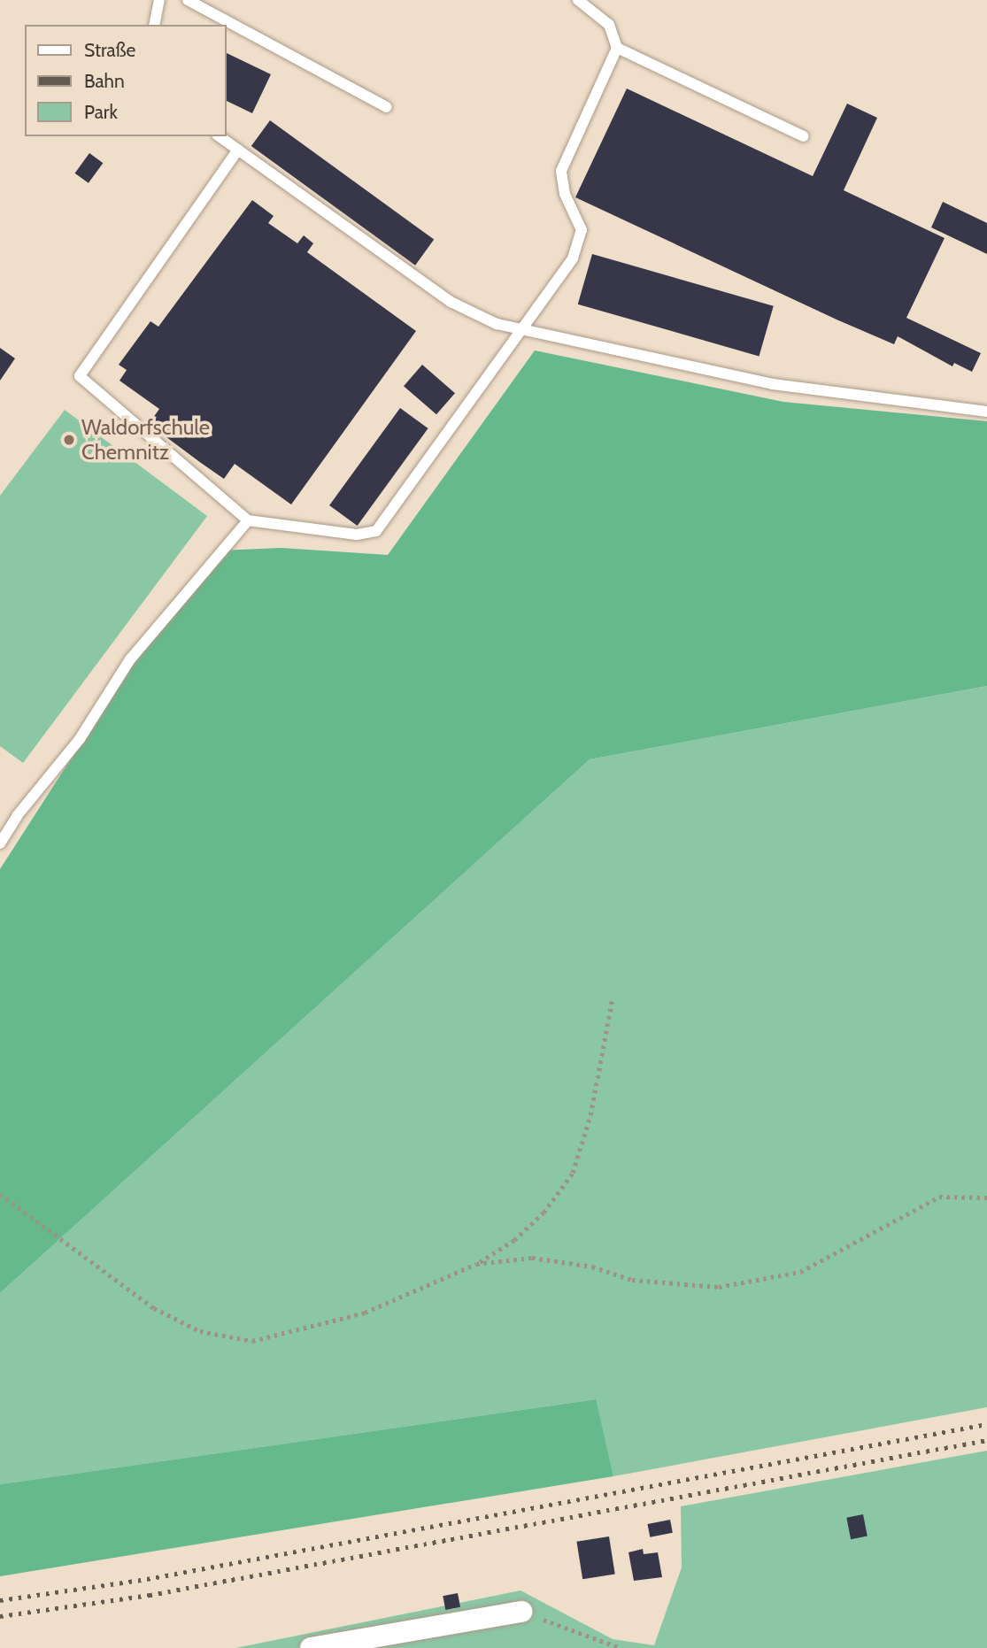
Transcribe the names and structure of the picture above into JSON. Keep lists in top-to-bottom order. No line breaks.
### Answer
{"places":["Waldorfschule Chemnitz"],"legend":["Straße","Bahn","Park"]}
